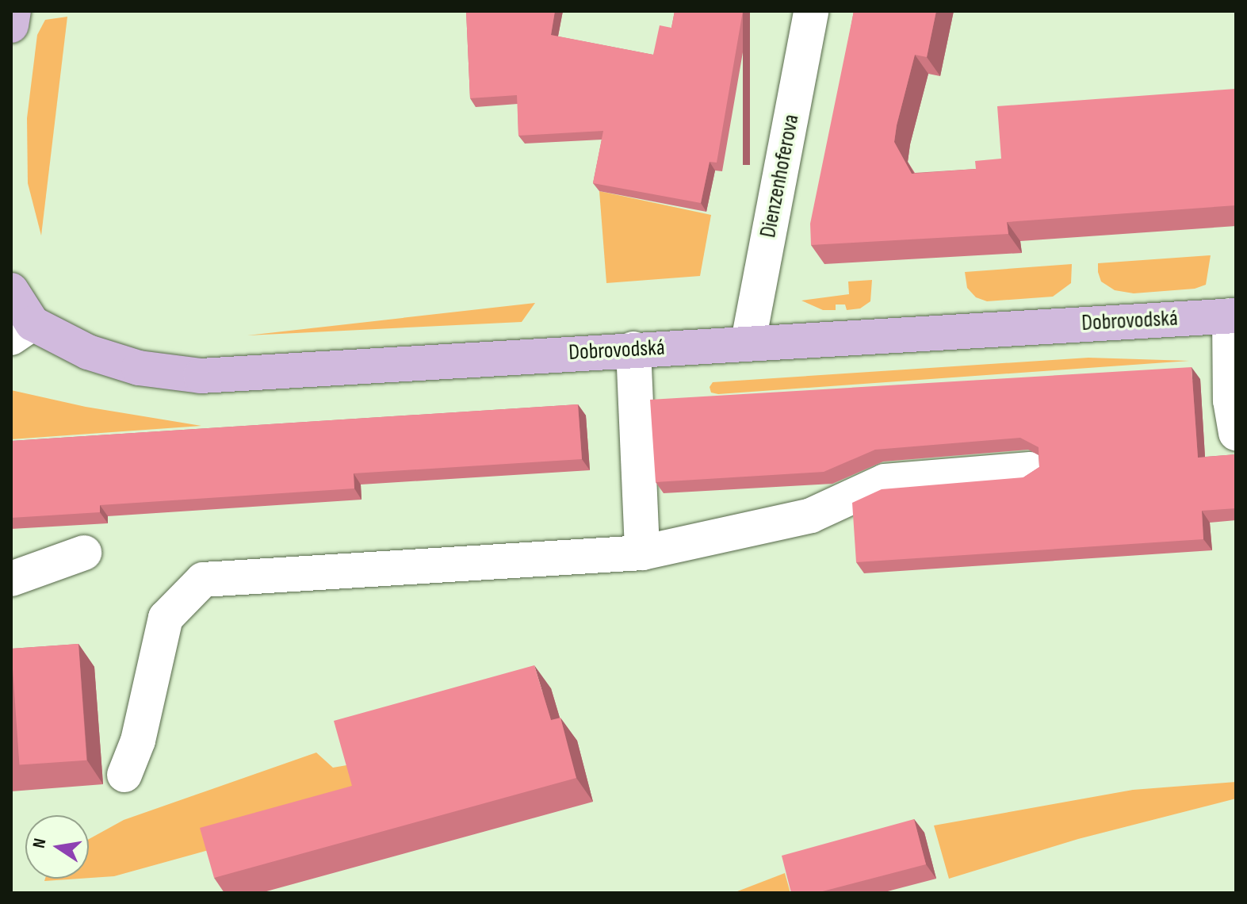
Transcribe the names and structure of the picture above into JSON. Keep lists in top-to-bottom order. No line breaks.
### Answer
{"streets":{"main road":["Dobrovodská"],"street":["Dienzenhoferova"]},"crossings":[["Dienzenhoferova","Dobrovodská"]],"north":"left"}
